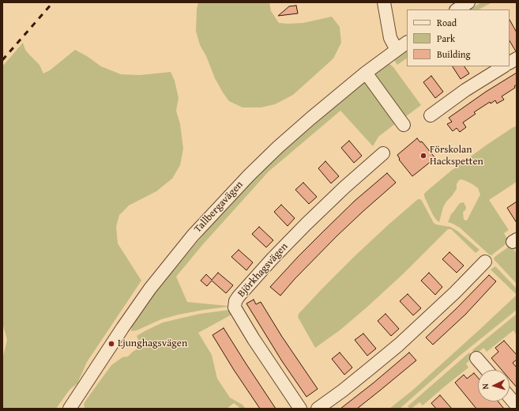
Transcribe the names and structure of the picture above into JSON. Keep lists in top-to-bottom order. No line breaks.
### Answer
{"streets":{"street":["Tallbergavägen","Björkhagsvägen"]},"places":["Förskolan Hackspetten","Ljunghagsvägen"],"legend":["Road","Park","Building"],"north":"left"}
